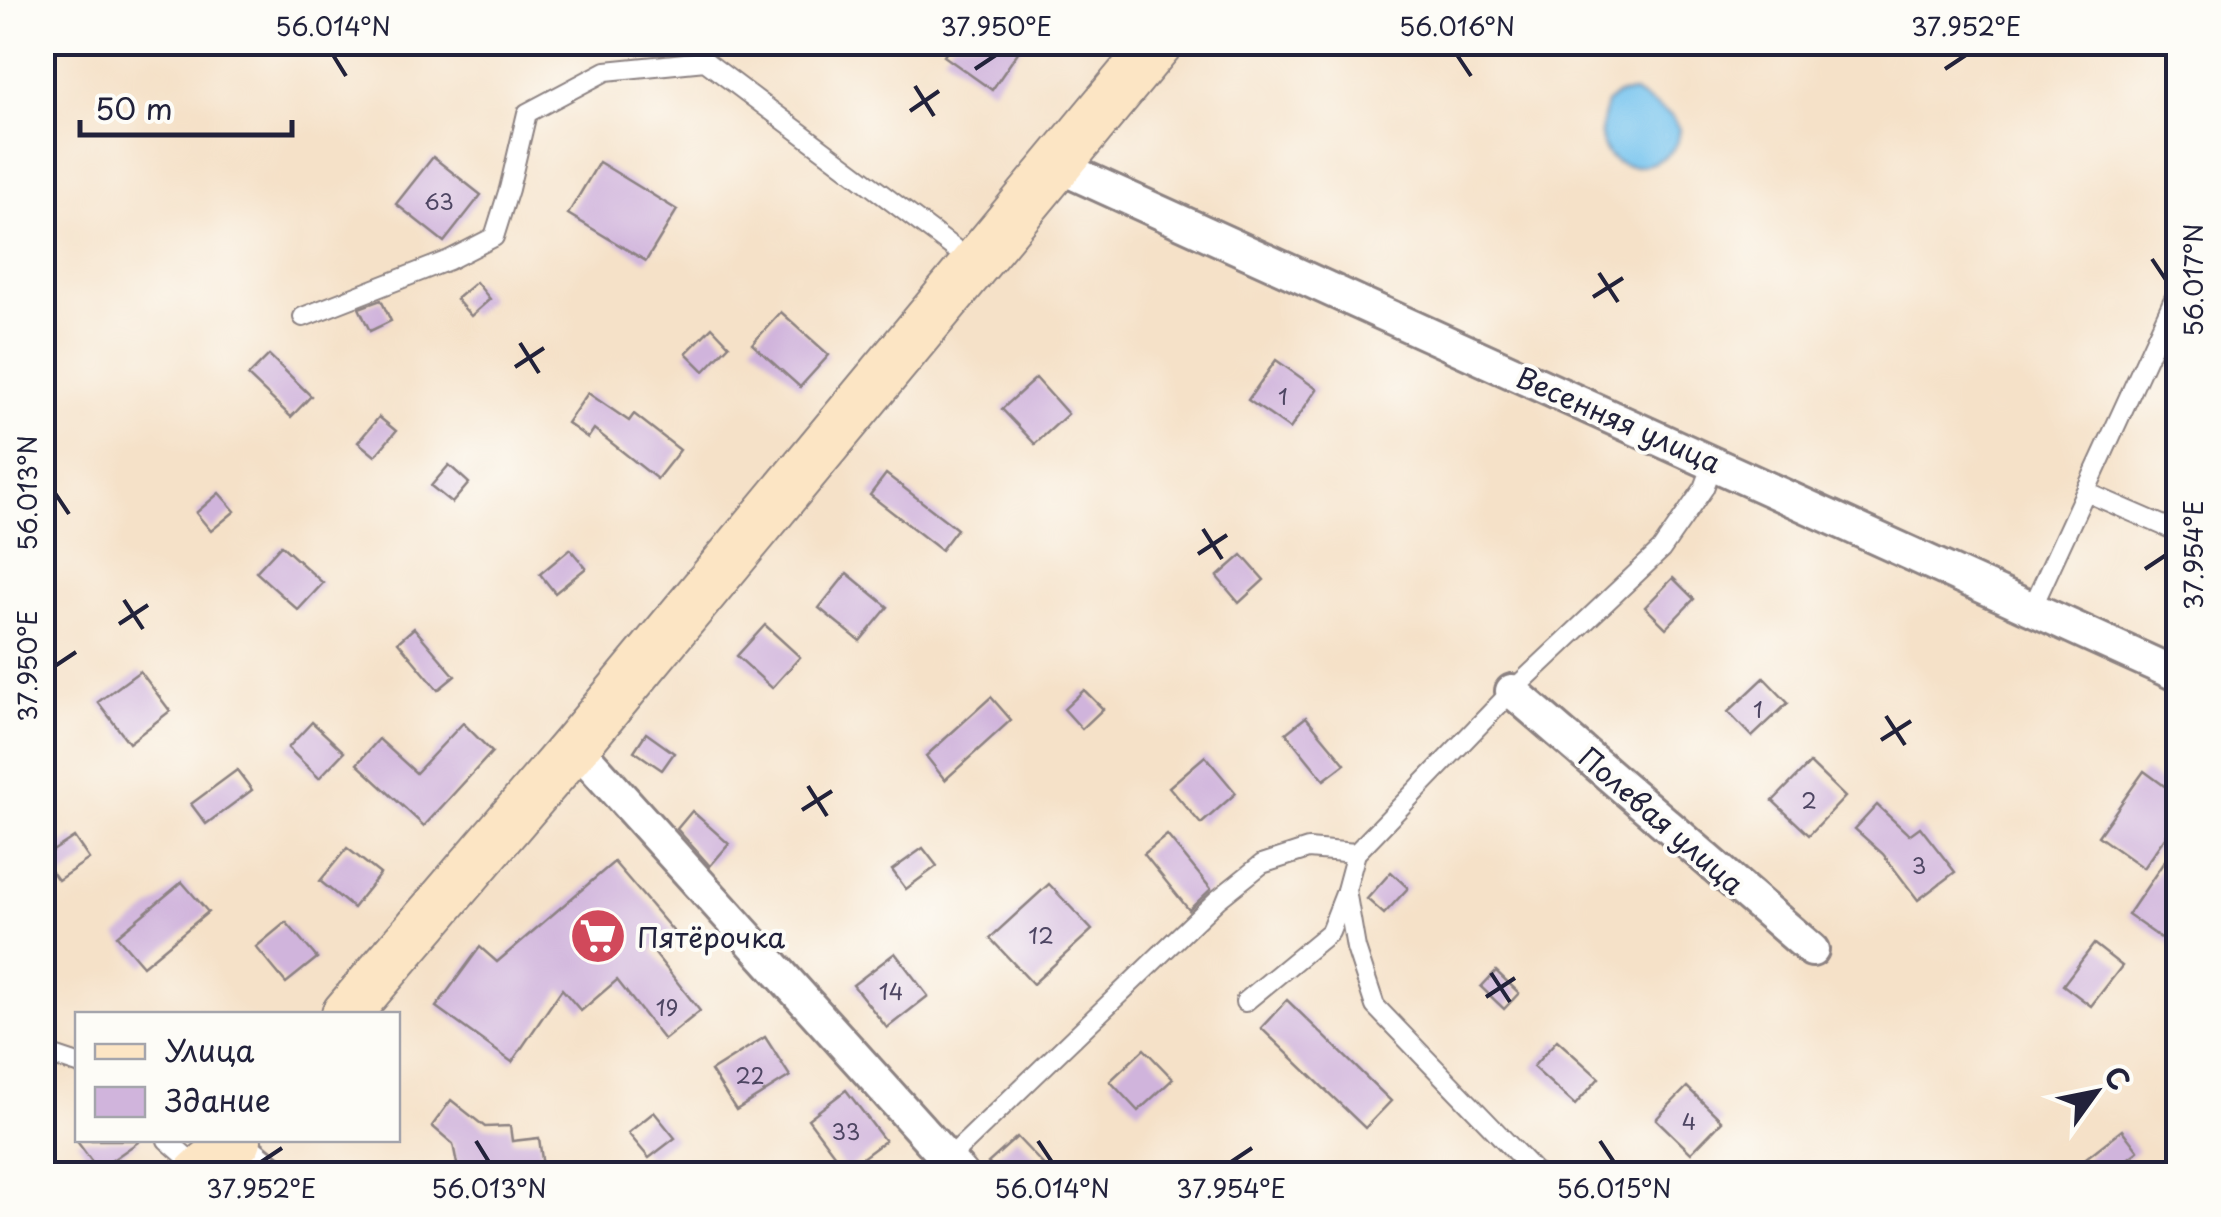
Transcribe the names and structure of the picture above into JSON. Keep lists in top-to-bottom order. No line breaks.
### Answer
{"streets":{"street":["Весенняя улица","Полевая улица"]},"places":{"supermarket":["Пятёрочка"]},"house_numbers":["63","1","1","2","3","12","14","19","22","4","33"],"legend":["Улица","Здание"],"scale_bar":"50 m","north":"top right","coordinates":["56.014°N","37.950°E","56.016°N","37.952°E","56.017°N","56.013°N","37.954°E","56.015°N"]}
